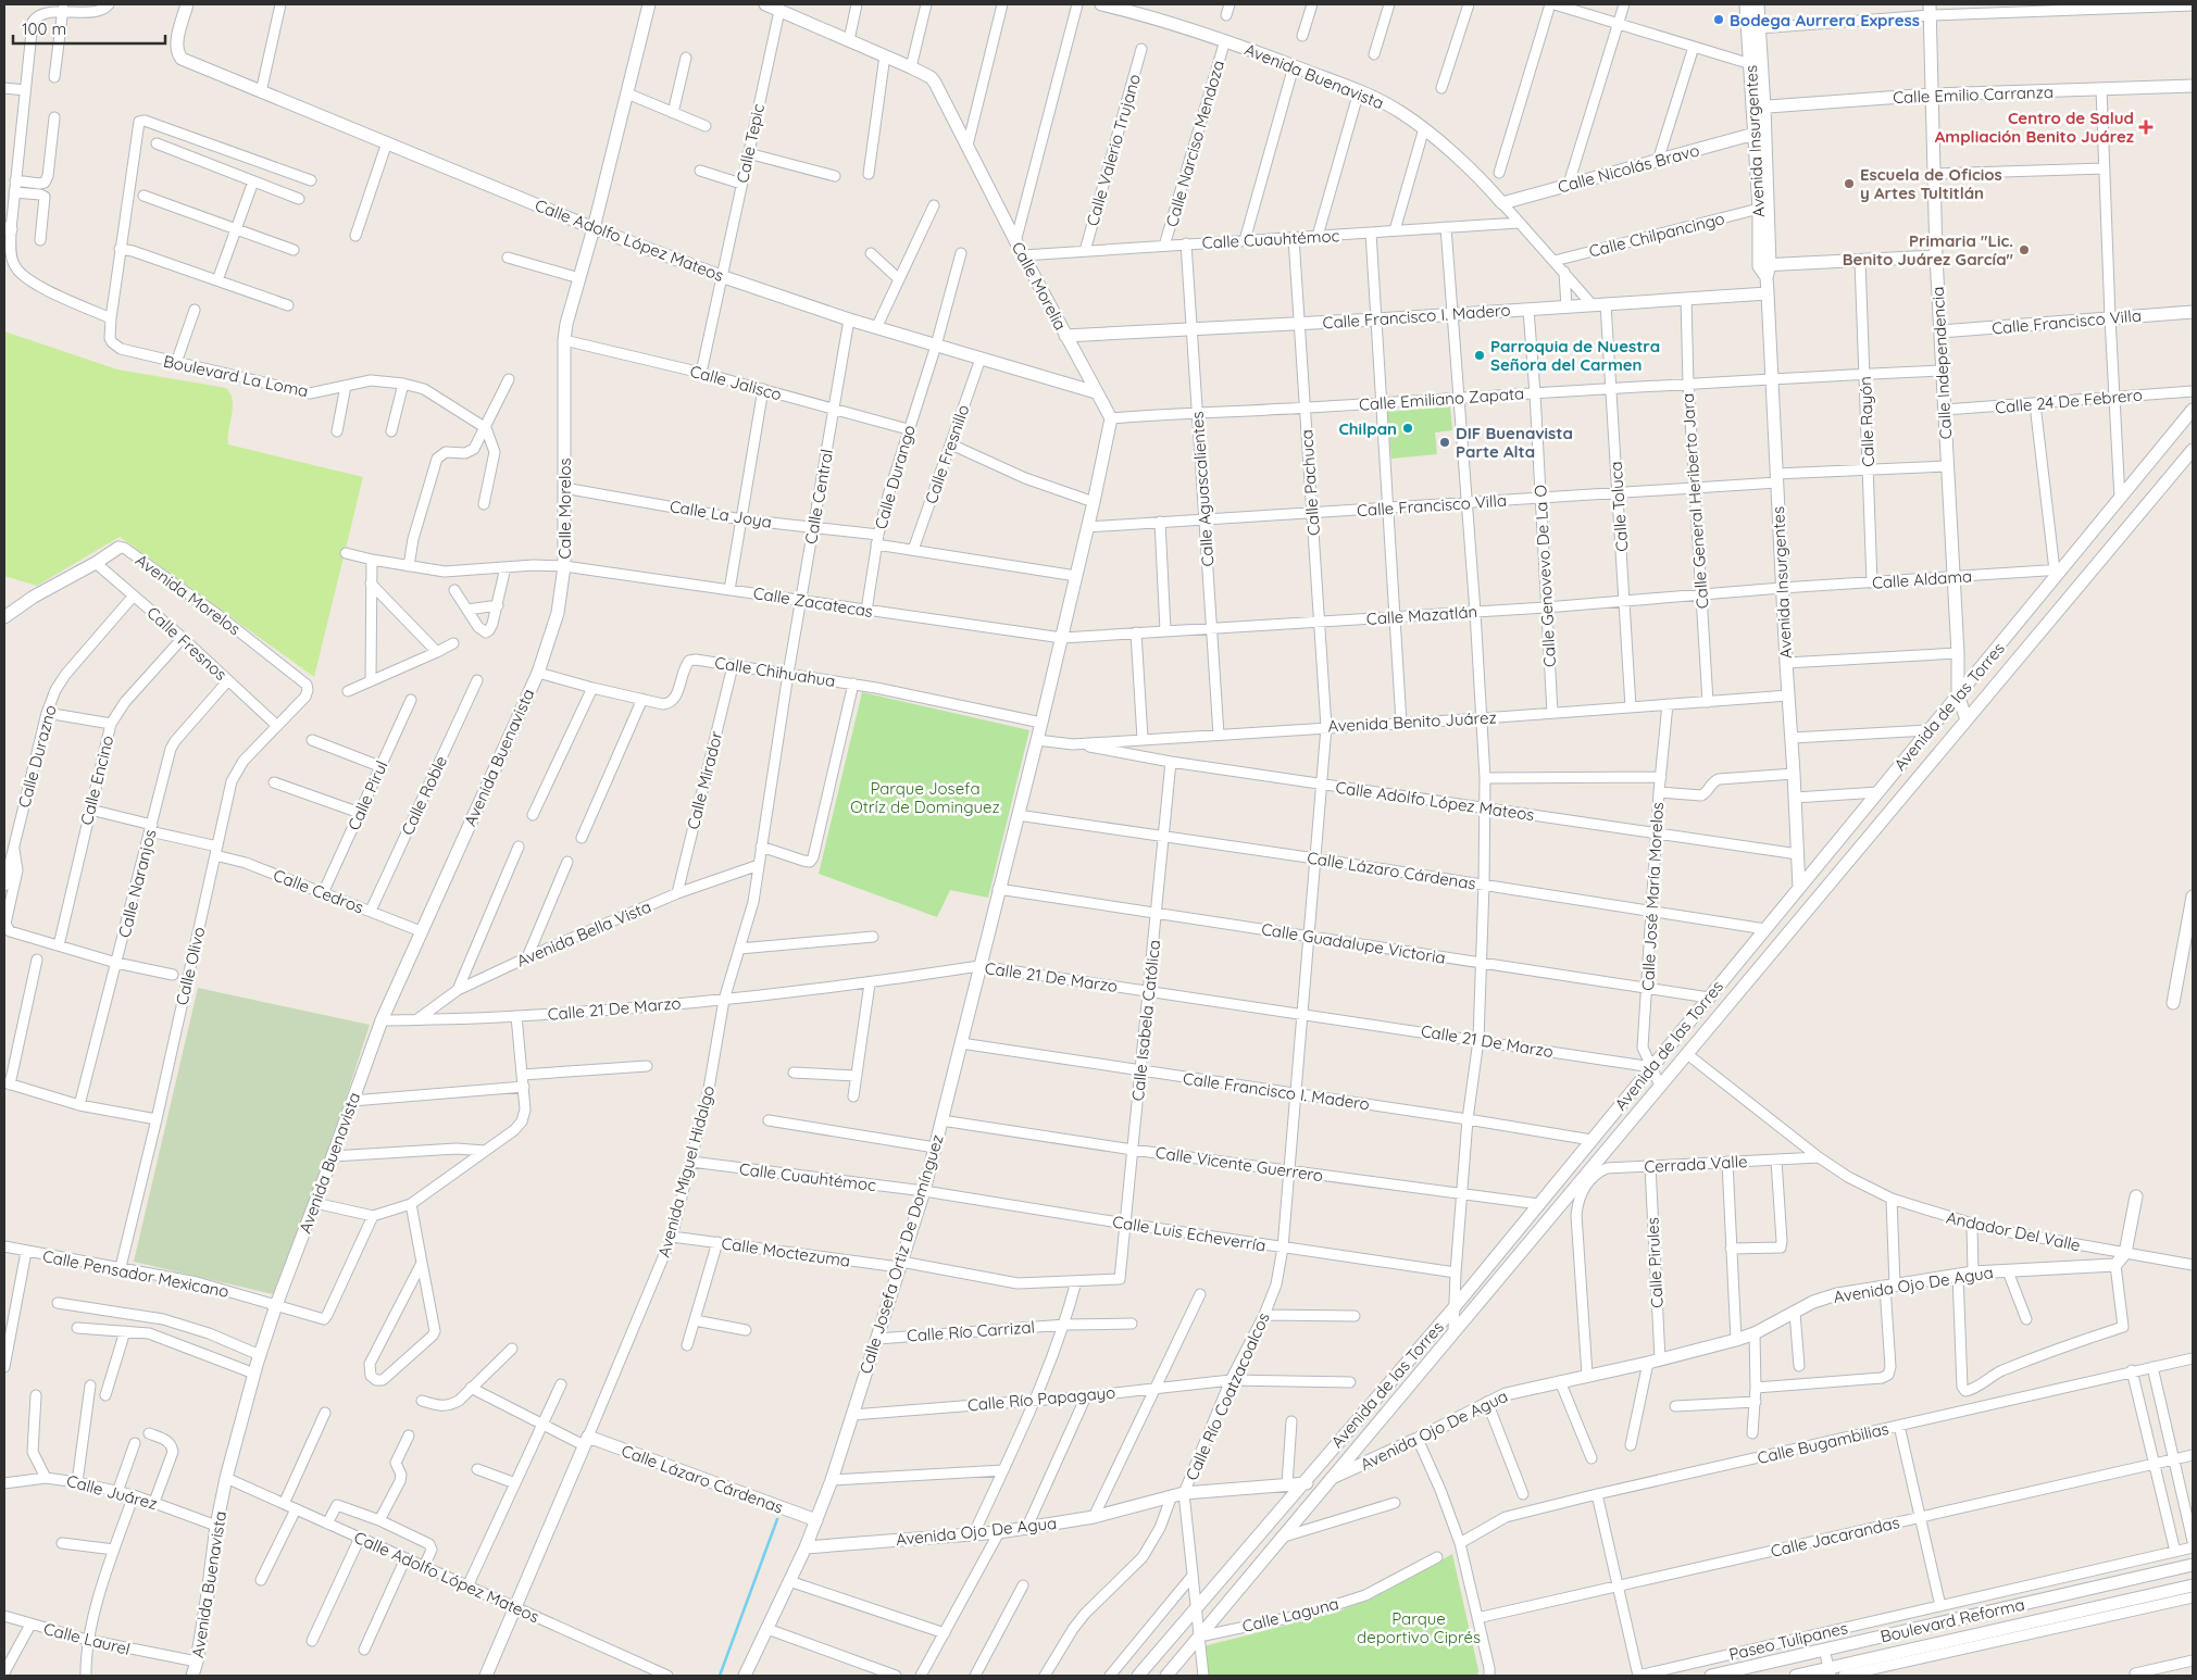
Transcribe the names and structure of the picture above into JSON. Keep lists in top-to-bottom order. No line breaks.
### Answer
{"streets":{"main road":["Avenida Buenavista","Calle Emilio Carranza","Avenida Insurgentes","Calle Nicolás Bravo","Calle Adolfo López Mateos","Calle Morelia","Calle Francisco I. Madero","Calle Francisco Villa","Calle Independencia","Calle Morelos","Avenida Morelos","Avenida de las Torres","Calle Lázaro Cárdenas","Avenida Miguel Hidalgo","Calle Josefa Ortiz De Domínguez","Avenida Ojo De Agua","Boulevard Reforma"],"street":["Calle Tepic","Calle Narciso Mendoza","Calle Valerio Trujano","Calle Chilpancingo","Calle Cuauhtémoc","Boulevard La Loma","Calle Jalisco","Calle Emiliano Zapata","Calle 24 De Febrero","Calle Rayón","Calle Fresnillo","Calle Durango","Calle Pachuca","Calle Aguascalientes","Calle Central","Calle General Heriberto Jara","Calle Toluca","Calle La Joya","Calle Genovevo De La O","Calle Aldama","Calle Zacatecas","Calle Mazatlán","Calle Fresnos","Calle Chihuahua","Avenida Benito Juárez","Calle Durazno","Calle Encino","Calle Mirador","Calle Pirul","Calle Roble","Calle Naranjos","Calle Cedros","Calle José María Morelos","Avenida Bella Vista","Calle Guadalupe Victoria","Calle Olivo","Calle 21 De Marzo","Calle Isabela Católica","Calle Vicente Guerrero","Cerrada Valle","Andador Del Valle","Calle Luis Echeverría","Calle Moctezuma","Calle Pirules","Calle Pensador Mexicano","Calle Río Carrizal","Calle Río Coatzacoalcos","Calle Río Papagayo","Calle Bugambilias","Calle Juárez","Calle Jacarandas","Calle Laguna","Calle Laurel","Paseo Tulipanes"]},"crossings":[["Avenida Buenavista","Calle Narciso Mendoza"],["Avenida Buenavista","Calle Nicolás Bravo"],["Avenida Buenavista","Calle Chilpancingo"],["Avenida Buenavista","Calle Cuauhtémoc"],["Avenida Buenavista","Calle Adolfo López Mateos"],["Avenida Buenavista","Calle Francisco I. Madero"],["Avenida Buenavista","Calle Toluca"],["Avenida Buenavista","Calle Morelos"],["Avenida Buenavista","Calle Chihuahua"],["Avenida Buenavista","Calle Cedros"],["Avenida Buenavista","Calle 21 De Marzo"],["Avenida Buenavista","Calle Pensador Mexicano"],["Avenida Buenavista","Calle Juárez"],["Avenida Buenavista","Calle Laurel"],["Calle Emilio Carranza","Avenida Insurgentes"],["Calle Emilio Carranza","Calle Independencia"],["Avenida Insurgentes","Calle Nicolás Bravo"],["Avenida Insurgentes","Calle Chilpancingo"],["Avenida Insurgentes","Calle Adolfo López Mateos"],["Avenida Insurgentes","Calle Francisco I. Madero"],["Avenida Insurgentes","Calle Francisco Villa"],["Avenida Insurgentes","Calle Emiliano Zapata"],["Avenida Insurgentes","Calle Aldama"],["Avenida Insurgentes","Calle Mazatlán"],["Avenida Insurgentes","Avenida de las Torres"],["Avenida Insurgentes","Avenida Benito Juárez"],["Calle Tepic","Calle Adolfo López Mateos"],["Calle Tepic","Calle Jalisco"],["Calle Narciso Mendoza","Calle Cuauhtémoc"],["Calle Valerio Trujano","Calle Cuauhtémoc"],["Calle Cuauhtémoc","Calle Morelia"],["Calle Cuauhtémoc","Calle Pachuca"],["Calle Cuauhtémoc","Calle Aguascalientes"],["Calle Cuauhtémoc","Avenida Miguel Hidalgo"],["Calle Cuauhtémoc","Calle Luis Echeverría"],["Calle Cuauhtémoc","Calle Josefa Ortiz De Domínguez"],["Calle Adolfo López Mateos","Calle Morelia"],["Calle Adolfo López Mateos","Calle Fresnillo"],["Calle Adolfo López Mateos","Calle Durango"],["Calle Adolfo López Mateos","Calle Pachuca"],["Calle Adolfo López Mateos","Calle Central"],["Calle Adolfo López Mateos","Calle Morelos"],["Calle Adolfo López Mateos","Avenida Benito Juárez"],["Calle Adolfo López Mateos","Calle José María Morelos"],["Calle Adolfo López Mateos","Calle Isabela Católica"],["Calle Adolfo López Mateos","Avenida Miguel Hidalgo"],["Calle Morelia","Calle Francisco I. Madero"],["Calle Morelia","Calle Emiliano Zapata"],["Calle Francisco I. Madero","Calle Pachuca"],["Calle Francisco I. Madero","Calle Aguascalientes"],["Calle Francisco I. Madero","Calle General Heriberto Jara"],["Calle Francisco I. Madero","Calle Toluca"],["Calle Francisco I. Madero","Calle Genovevo De La O"],["Calle Francisco I. Madero","Avenida de las Torres"],["Calle Francisco I. Madero","Calle Isabela Católica"],["Calle Francisco I. Madero","Calle Josefa Ortiz De Domínguez"],["Calle Francisco I. Madero","Calle Río Coatzacoalcos"],["Calle Francisco Villa","Calle Independencia"],["Calle Francisco Villa","Calle Rayón"],["Calle Francisco Villa","Calle Pachuca"],["Calle Francisco Villa","Calle Aguascalientes"],["Calle Francisco Villa","Calle General Heriberto Jara"],["Calle Francisco Villa","Calle Toluca"],["Calle Francisco Villa","Calle Genovevo De La O"],["Calle Independencia","Calle 24 De Febrero"],["Calle Independencia","Calle Aldama"],["Calle Independencia","Avenida de las Torres"],["Calle Jalisco","Calle Durango"],["Calle Jalisco","Calle Central"],["Calle Jalisco","Calle Morelos"],["Calle Emiliano Zapata","Calle Pachuca"],["Calle Emiliano Zapata","Calle Aguascalientes"],["Calle Emiliano Zapata","Calle General Heriberto Jara"],["Calle Emiliano Zapata","Calle Toluca"],["Calle Emiliano Zapata","Calle Genovevo De La O"],["Calle Rayón","Calle Aldama"],["Calle Fresnillo","Calle La Joya"],["Calle Durango","Calle La Joya"],["Calle Durango","Calle Zacatecas"],["Calle Pachuca","Calle Mazatlán"],["Calle Pachuca","Avenida Benito Juárez"],["Calle Pachuca","Calle Lázaro Cárdenas"],["Calle Pachuca","Calle Guadalupe Victoria"],["Calle Pachuca","Calle 21 De Marzo"],["Calle Pachuca","Calle Río Coatzacoalcos"],["Calle Aguascalientes","Calle Mazatlán"],["Calle Aguascalientes","Avenida Benito Juárez"],["Calle Central","Calle La Joya"],["Calle Central","Calle Zacatecas"],["Calle Central","Calle Chihuahua"],["Calle Central","Avenida Miguel Hidalgo"],["Calle General Heriberto Jara","Calle Mazatlán"],["Calle General Heriberto Jara","Avenida Benito Juárez"],["Calle Toluca","Calle Mazatlán"],["Calle Toluca","Avenida Benito Juárez"],["Calle Morelos","Calle La Joya"],["Calle Morelos","Calle Zacatecas"],["Calle Morelos","Calle Chihuahua"],["Calle Genovevo De La O","Calle Mazatlán"],["Calle Genovevo De La O","Avenida Benito Juárez"],["Calle Aldama","Calle Mazatlán"],["Calle Aldama","Avenida de las Torres"],["Avenida Morelos","Calle Fresnos"],["Avenida Morelos","Calle Olivo"],["Calle Zacatecas","Calle Mazatlán"],["Calle Fresnos","Calle Durazno"],["Calle Fresnos","Calle Encino"],["Calle Fresnos","Calle Naranjos"],["Calle Fresnos","Calle Olivo"],["Calle Chihuahua","Calle Mirador"],["Calle Chihuahua","Avenida Miguel Hidalgo"],["Calle Chihuahua","Calle Josefa Ortiz De Domínguez"],["Avenida de las Torres","Calle Lázaro Cárdenas"],["Avenida de las Torres","Calle José María Morelos"],["Avenida de las Torres","Calle Guadalupe Victoria"],["Avenida de las Torres","Calle 21 De Marzo"],["Avenida de las Torres","Calle Vicente Guerrero"],["Avenida de las Torres","Andador Del Valle"],["Avenida de las Torres","Avenida Ojo De Agua"],["Avenida de las Torres","Calle Río Coatzacoalcos"],["Avenida de las Torres","Calle Laguna"],["Avenida Benito Juárez","Calle José María Morelos"],["Avenida Benito Juárez","Calle Josefa Ortiz De Domínguez"],["Calle Durazno","Calle Encino"],["Calle Encino","Calle Cedros"],["Calle Mirador","Avenida Bella Vista"],["Calle Pirul","Calle Cedros"],["Calle Roble","Calle Cedros"],["Calle Lázaro Cárdenas","Calle José María Morelos"],["Calle Lázaro Cárdenas","Calle Isabela Católica"],["Calle Lázaro Cárdenas","Avenida Miguel Hidalgo"],["Calle Lázaro Cárdenas","Calle Josefa Ortiz De Domínguez"],["Calle Naranjos","Calle Cedros"],["Calle Cedros","Calle Olivo"],["Calle José María Morelos","Calle Guadalupe Victoria"],["Calle José María Morelos","Calle 21 De Marzo"],["Avenida Bella Vista","Calle 21 De Marzo"],["Avenida Bella Vista","Avenida Miguel Hidalgo"],["Calle Guadalupe Victoria","Calle Isabela Católica"],["Calle Guadalupe Victoria","Calle Josefa Ortiz De Domínguez"],["Calle Olivo","Calle Pensador Mexicano"],["Calle 21 De Marzo","Calle Isabela Católica"],["Calle 21 De Marzo","Avenida Miguel Hidalgo"],["Calle 21 De Marzo","Calle Josefa Ortiz De Domínguez"],["Calle 21 De Marzo","Calle Río Coatzacoalcos"],["Calle Isabela Católica","Calle Vicente Guerrero"],["Calle Isabela Católica","Calle Luis Echeverría"],["Calle Isabela Católica","Calle Moctezuma"],["Calle Vicente Guerrero","Calle Josefa Ortiz De Domínguez"],["Calle Vicente Guerrero","Calle Río Coatzacoalcos"],["Cerrada Valle","Andador Del Valle"],["Cerrada Valle","Calle Pirules"],["Cerrada Valle","Avenida Ojo De Agua"],["Avenida Miguel Hidalgo","Calle Moctezuma"],["Calle Luis Echeverría","Calle Josefa Ortiz De Domínguez"],["Calle Luis Echeverría","Calle Río Coatzacoalcos"],["Calle Moctezuma","Calle Josefa Ortiz De Domínguez"],["Calle Josefa Ortiz De Domínguez","Avenida Ojo De Agua"],["Calle Josefa Ortiz De Domínguez","Calle Río Carrizal"],["Calle Josefa Ortiz De Domínguez","Calle Río Papagayo"],["Calle Pirules","Avenida Ojo De Agua"],["Avenida Ojo De Agua","Calle Río Coatzacoalcos"],["Calle Río Coatzacoalcos","Calle Río Papagayo"],["Calle Río Coatzacoalcos","Calle Laguna"]],"parks":["Parque Josefa Otríz de Dominguez","Parque deportivo Ciprés"],"places":{"other":["Bodega Aurrera Express","Escuela de Oficios y Artes Tultitlán","Primaria \"Lic. Benito Juárez García\"","Parroquia de Nuestra Señora del Carmen","Chilpan","DIF Buenavista Parte Alta"],"health":["Centro de Salud Ampliación Benito Juárez"]},"scale_bar":"100 m"}
